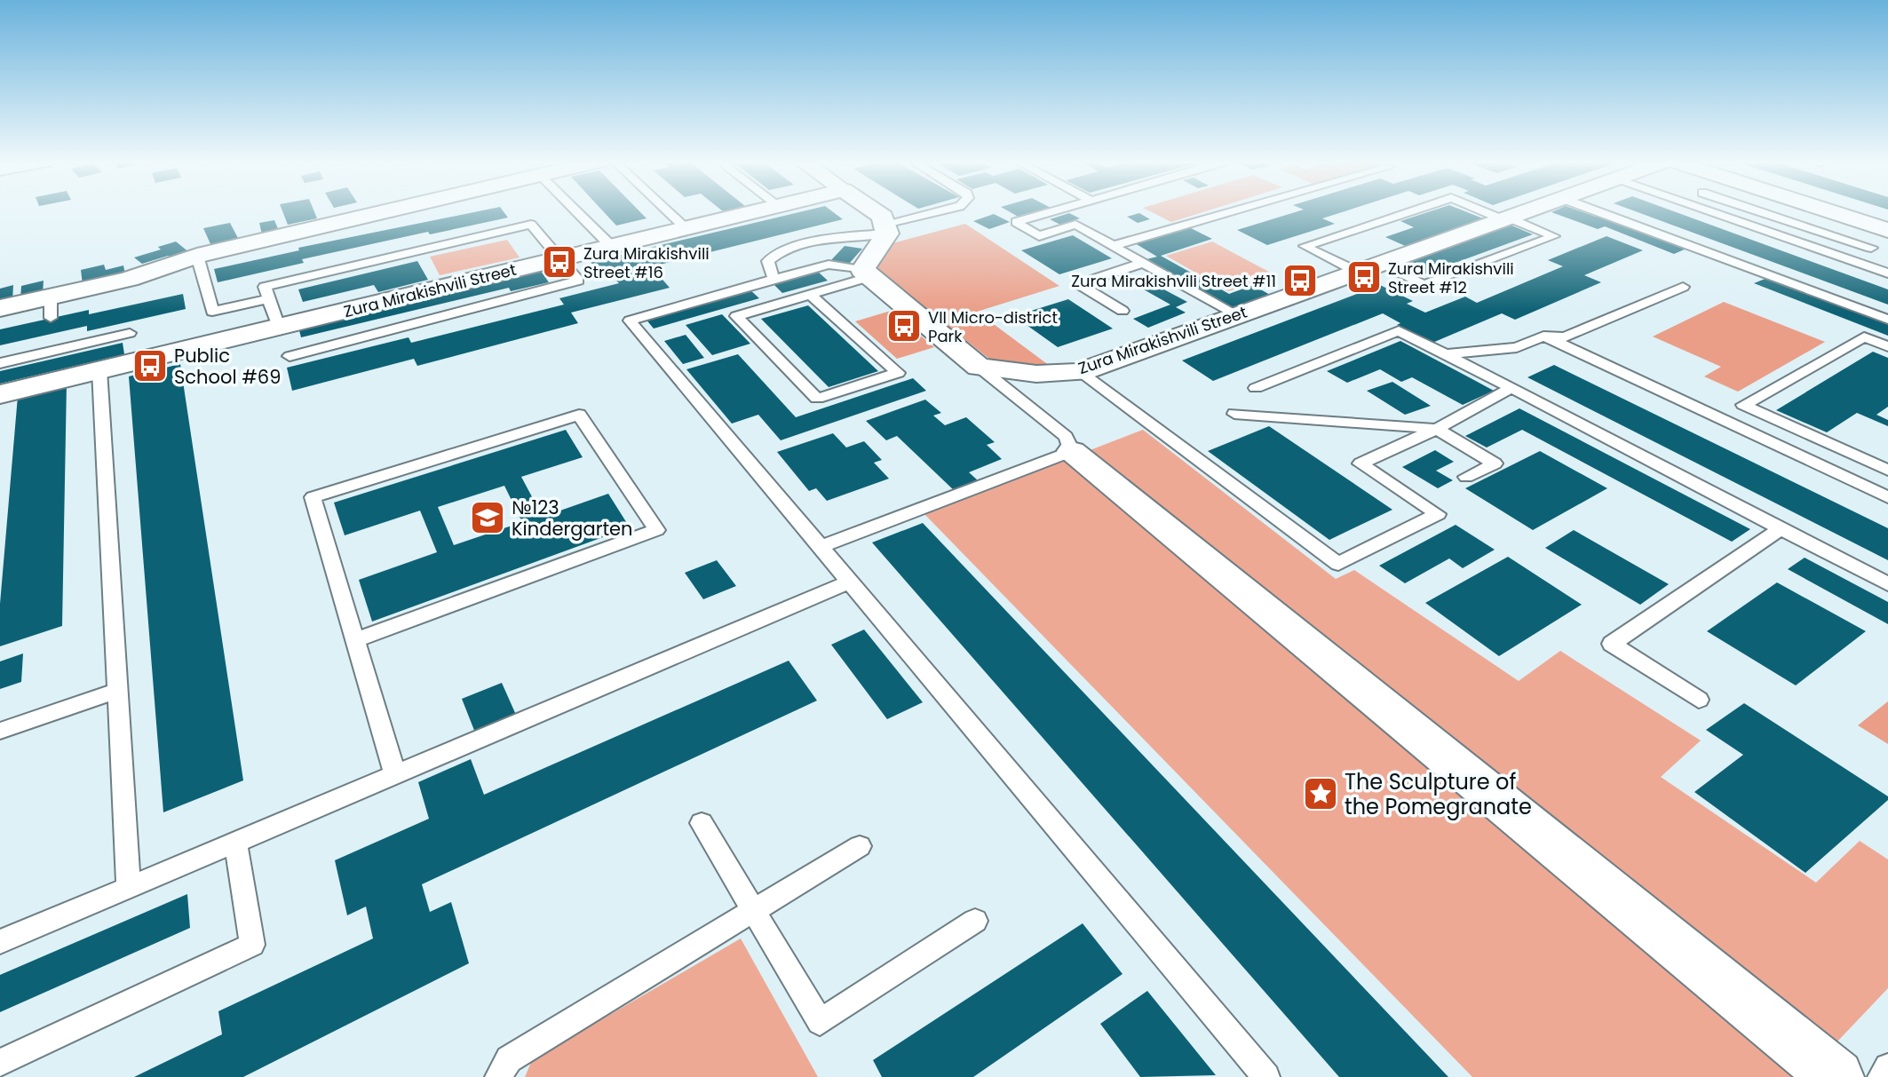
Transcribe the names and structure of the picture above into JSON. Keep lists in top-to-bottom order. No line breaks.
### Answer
{"streets":{"street":["Zura Mirakishvili Street"]},"places":{"bus stop":["Zura Mirakishvili Street #16","Zura Mirakishvili Street #12","Zura Mirakishvili Street #11","VII Micro-district Park","Public School #69"],"school or university":["№123 Kindergarten"],"place":["The Sculpture of the Pomegranate"]}}
